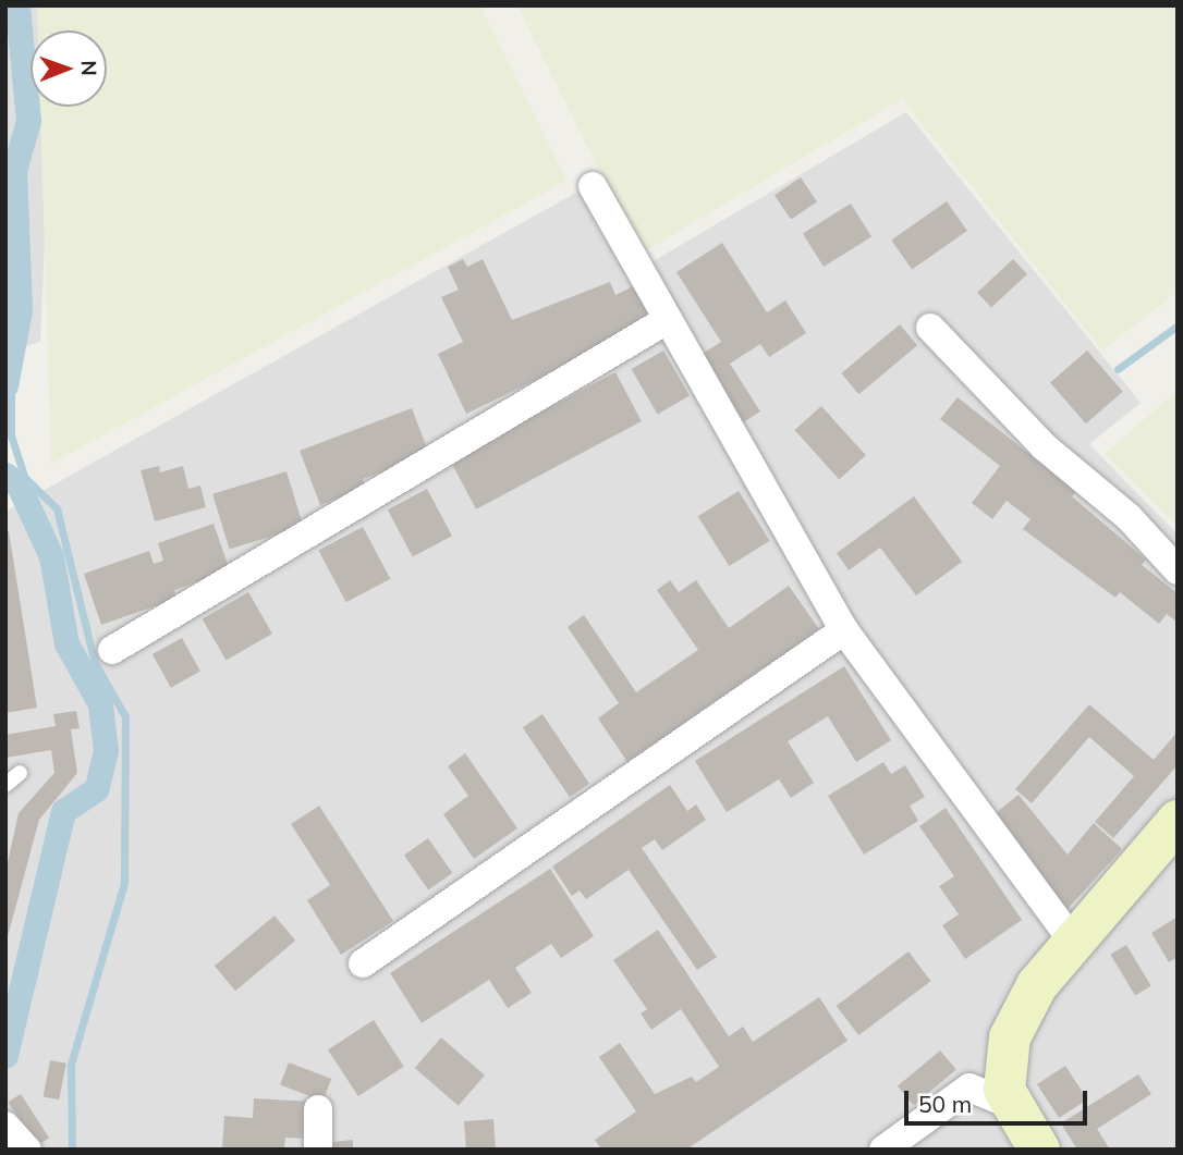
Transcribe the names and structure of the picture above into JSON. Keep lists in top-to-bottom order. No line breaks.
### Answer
{"scale_bar":"50 m","north":"right"}
